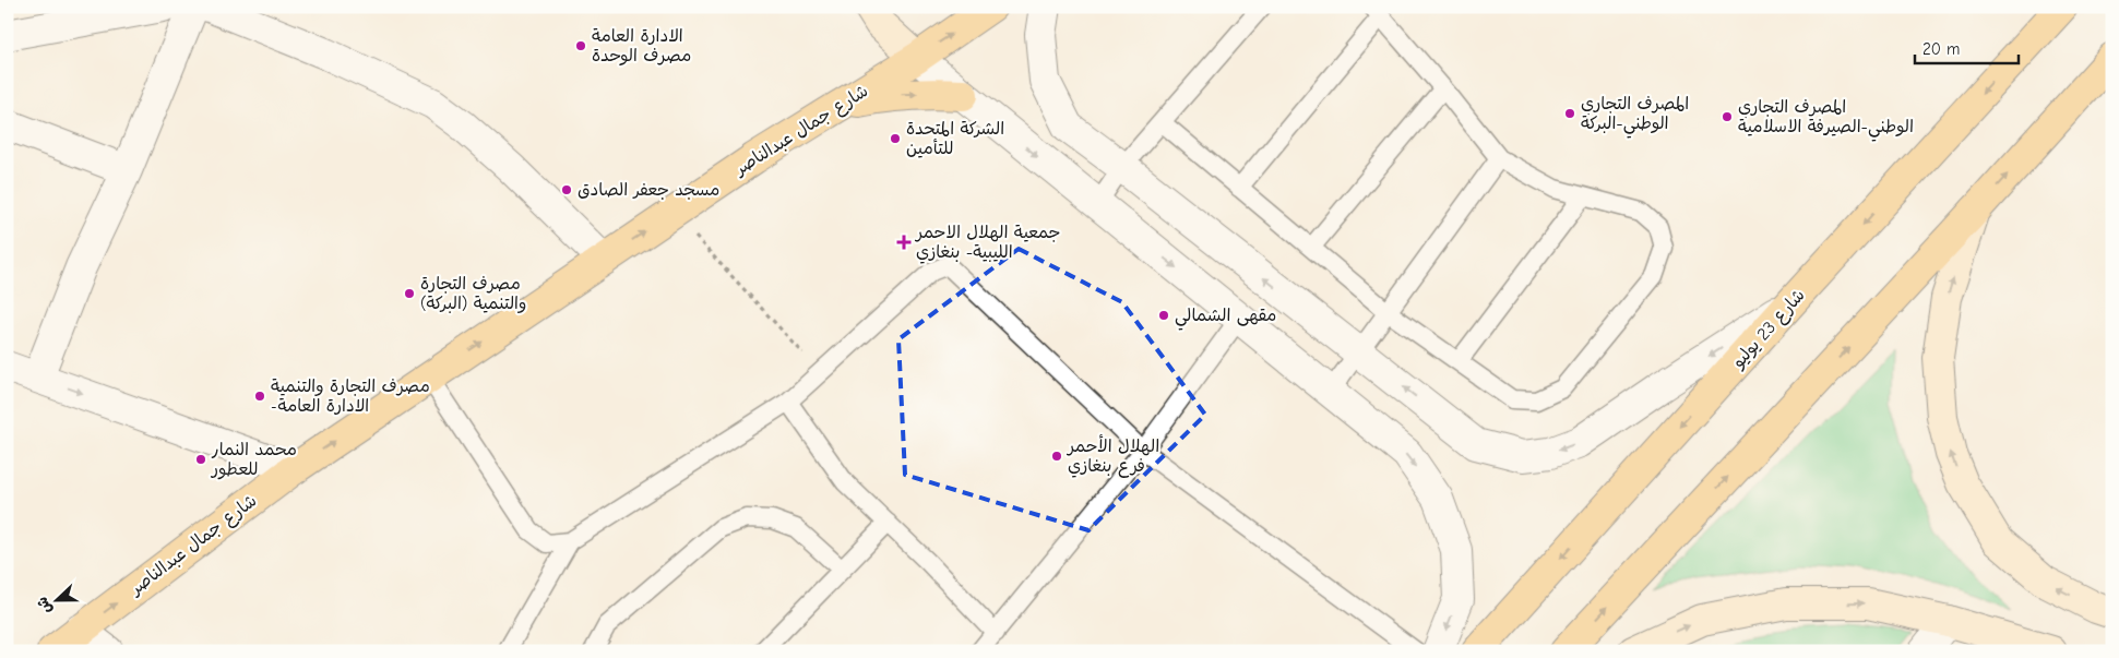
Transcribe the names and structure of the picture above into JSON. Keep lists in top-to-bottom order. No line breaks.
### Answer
{"streets":{"main road":["شارع جمال عبدالناصر","شارع 23 يوليو"]},"one_way":["شارع جمال عبدالناصر"],"places":{"other":["الادارة العامة مصرف الوحدة","المصرف التجاري الوطني-البركة","المصرف التجاري الوطني-الصيرفة الاسلامية","الشركة المتحدة للتأمين","مسجد جعفر الصادق","مصرف التجارة والتنمية (البركة)","مقهى الشمالي","مصرف التجارة والتنمية -الادارة العامة","الهلال الأحمر فرع بنغازي","محمد النمار للعطور"],"health":["جمعية الهلال الاحمر الليبية- بنغازي"]},"scale_bar":"20 m","north":"left"}
